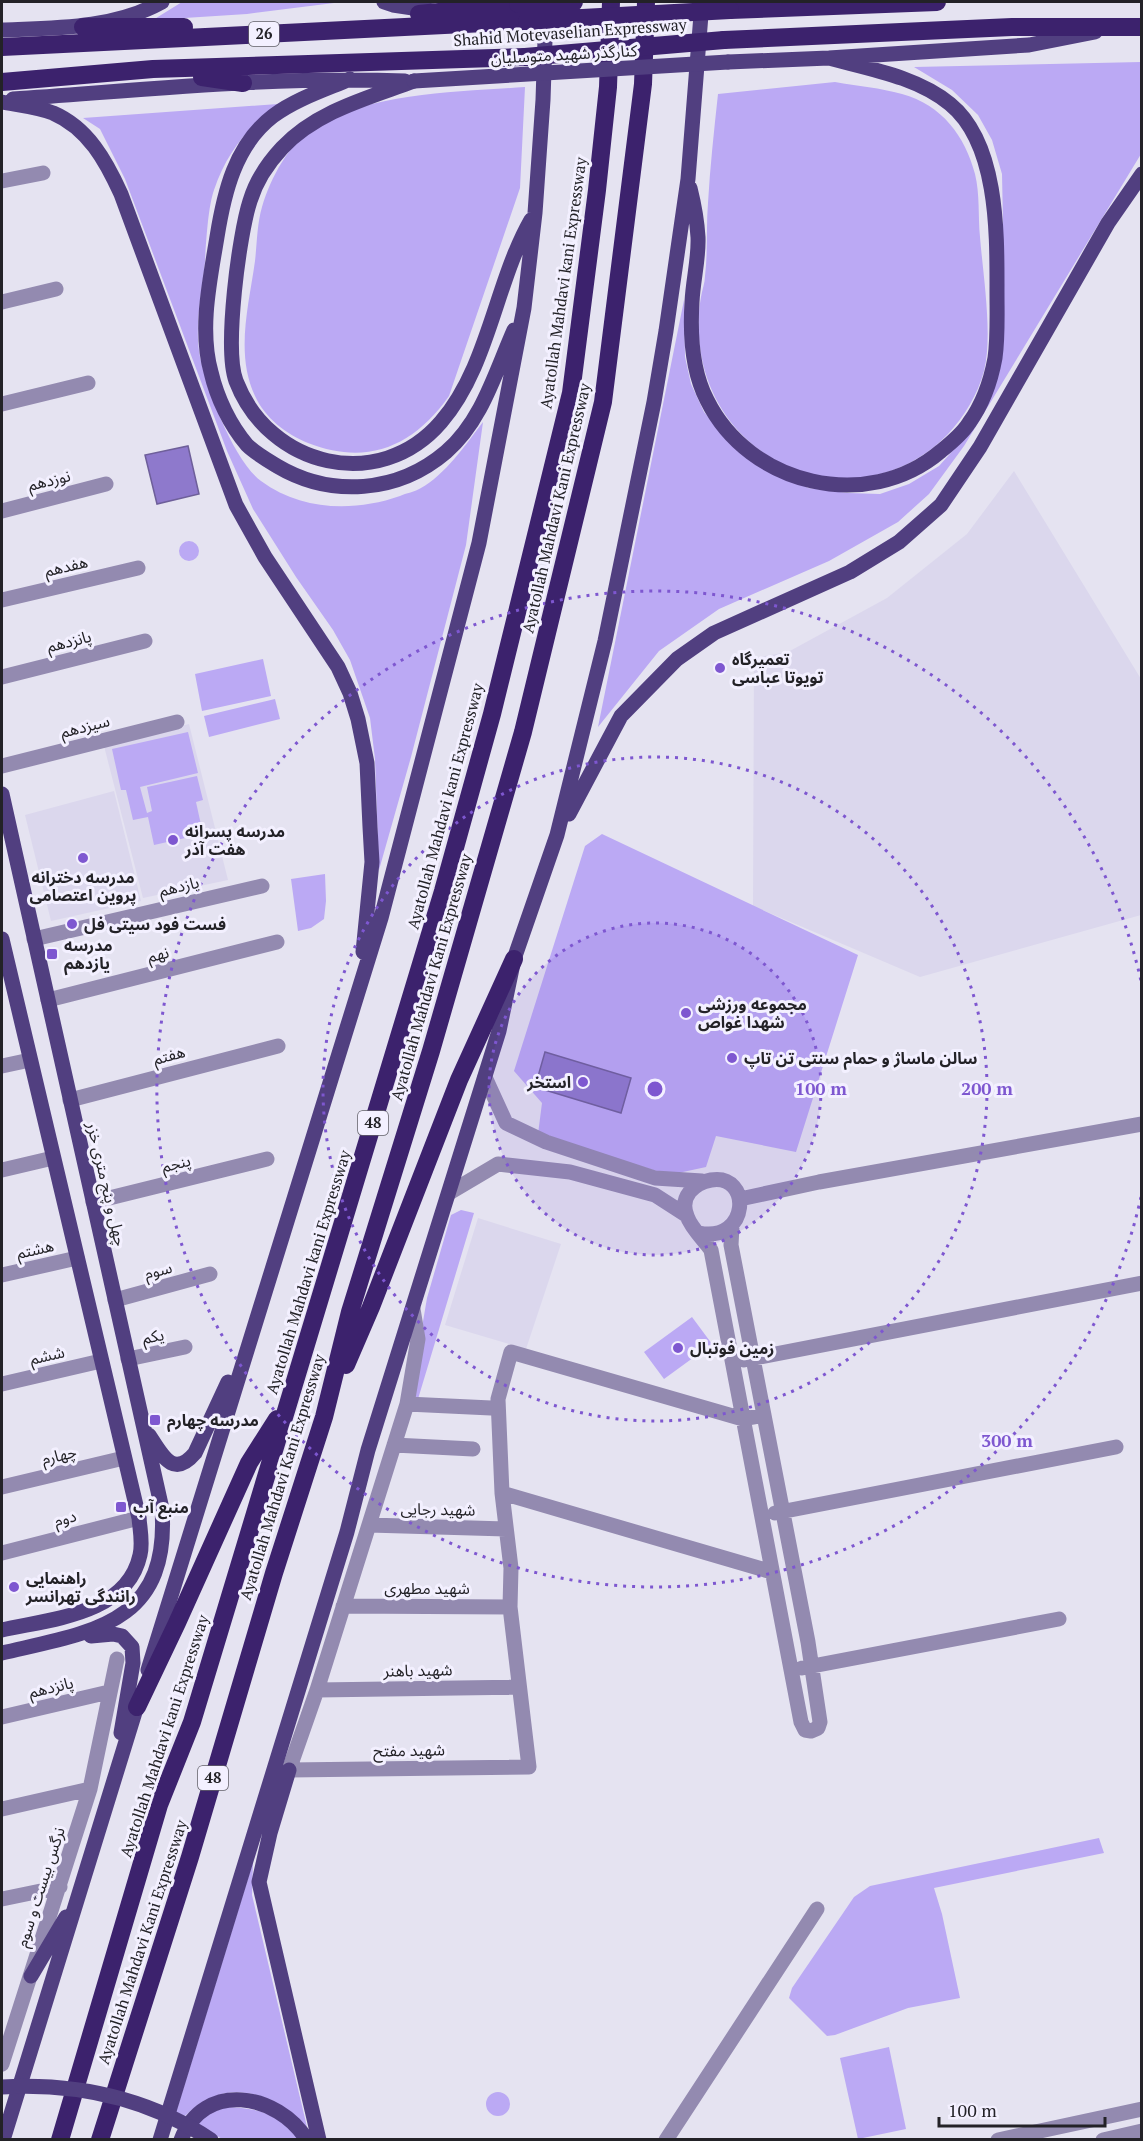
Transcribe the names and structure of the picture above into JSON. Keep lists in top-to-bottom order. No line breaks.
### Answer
{"streets":{"highway":["Shahid Motevaselian Expressway","26","Ayatollah Mahdavi kani Expressway","Ayatollah Mahdavi Kani Expressway","48"],"main road":["کنارگذر شهید متوسلیان","چهل و پنج متری خزر"],"street":["نوزدهم","هفدهم","پانزدهم","سیزدهم","یازدهم","نهم","هفتم","پنجم","هشتم","سوم","یکم","ششم","چهارم","شهید رجایی","دوم","شهید مطهری","شهید باهنر","شهید مفتح","نرگس بیست و سوم"]},"crossings":[["Shahid Motevaselian Expressway","کنارگذر شهید متوسلیان"],["Ayatollah Mahdavi kani Expressway","48"],["پانزدهم","نرگس بیست و سوم"],["یازدهم","چهل و پنج متری خزر"],["نهم","چهل و پنج متری خزر"],["هفتم","چهل و پنج متری خزر"],["پنجم","چهل و پنج متری خزر"],["چهل و پنج متری خزر","سوم"],["چهل و پنج متری خزر","یکم"],["شهید باهنر","شهید مفتح"]],"places":{"other":["تعمیرگاه تویوتا عباسی","مدرسه پسرانه هفت آذر","مدرسه دخترانه پروین اعتصامی","فست فود سیتی فل","مجموعه ورزشی شهدا غواص","سالن ماساژ و حمام سنتی تن تاپ","استخر","زمین فوتبال","راهنمایی رانندگی تهرانسر"],"transit":["مدرسه یازدهم","مدرسه چهارم","منبع آب"]},"scale_bar":"100 m","rings":["100 m","200 m","300 m"]}
